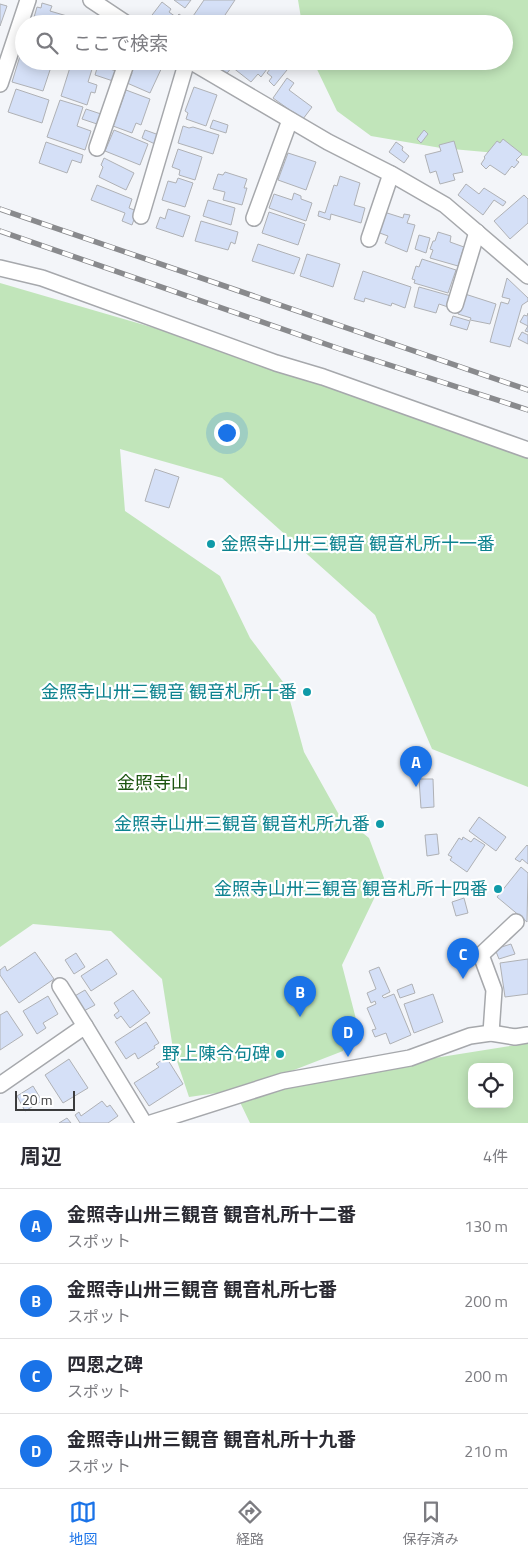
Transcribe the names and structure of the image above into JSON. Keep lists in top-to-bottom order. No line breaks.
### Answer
{"parks":["金照寺山"],"places":["金照寺山卅三観音 観音札所十一番","金照寺山卅三観音 観音札所十番","金照寺山卅三観音 観音札所九番","金照寺山卅三観音 観音札所十四番","野上陳令句碑"],"scale_bar":"20 m","page":{"search":"ここで検索","pins":["A","C","B","D"],"scale":"20 m","heading":["周辺","4件"],"list":[{"mark":"A","name":"金照寺山卅三観音 観音札所十二番","note":"スポット","value":"130 m"},{"mark":"B","name":"金照寺山卅三観音 観音札所七番","note":"スポット","value":"200 m"},{"mark":"C","name":"四恩之碑","note":"スポット","value":"200 m"},{"mark":"D","name":"金照寺山卅三観音 観音札所十九番","note":"スポット","value":"210 m"}],"nav":["地図","経路","保存済み"]}}
